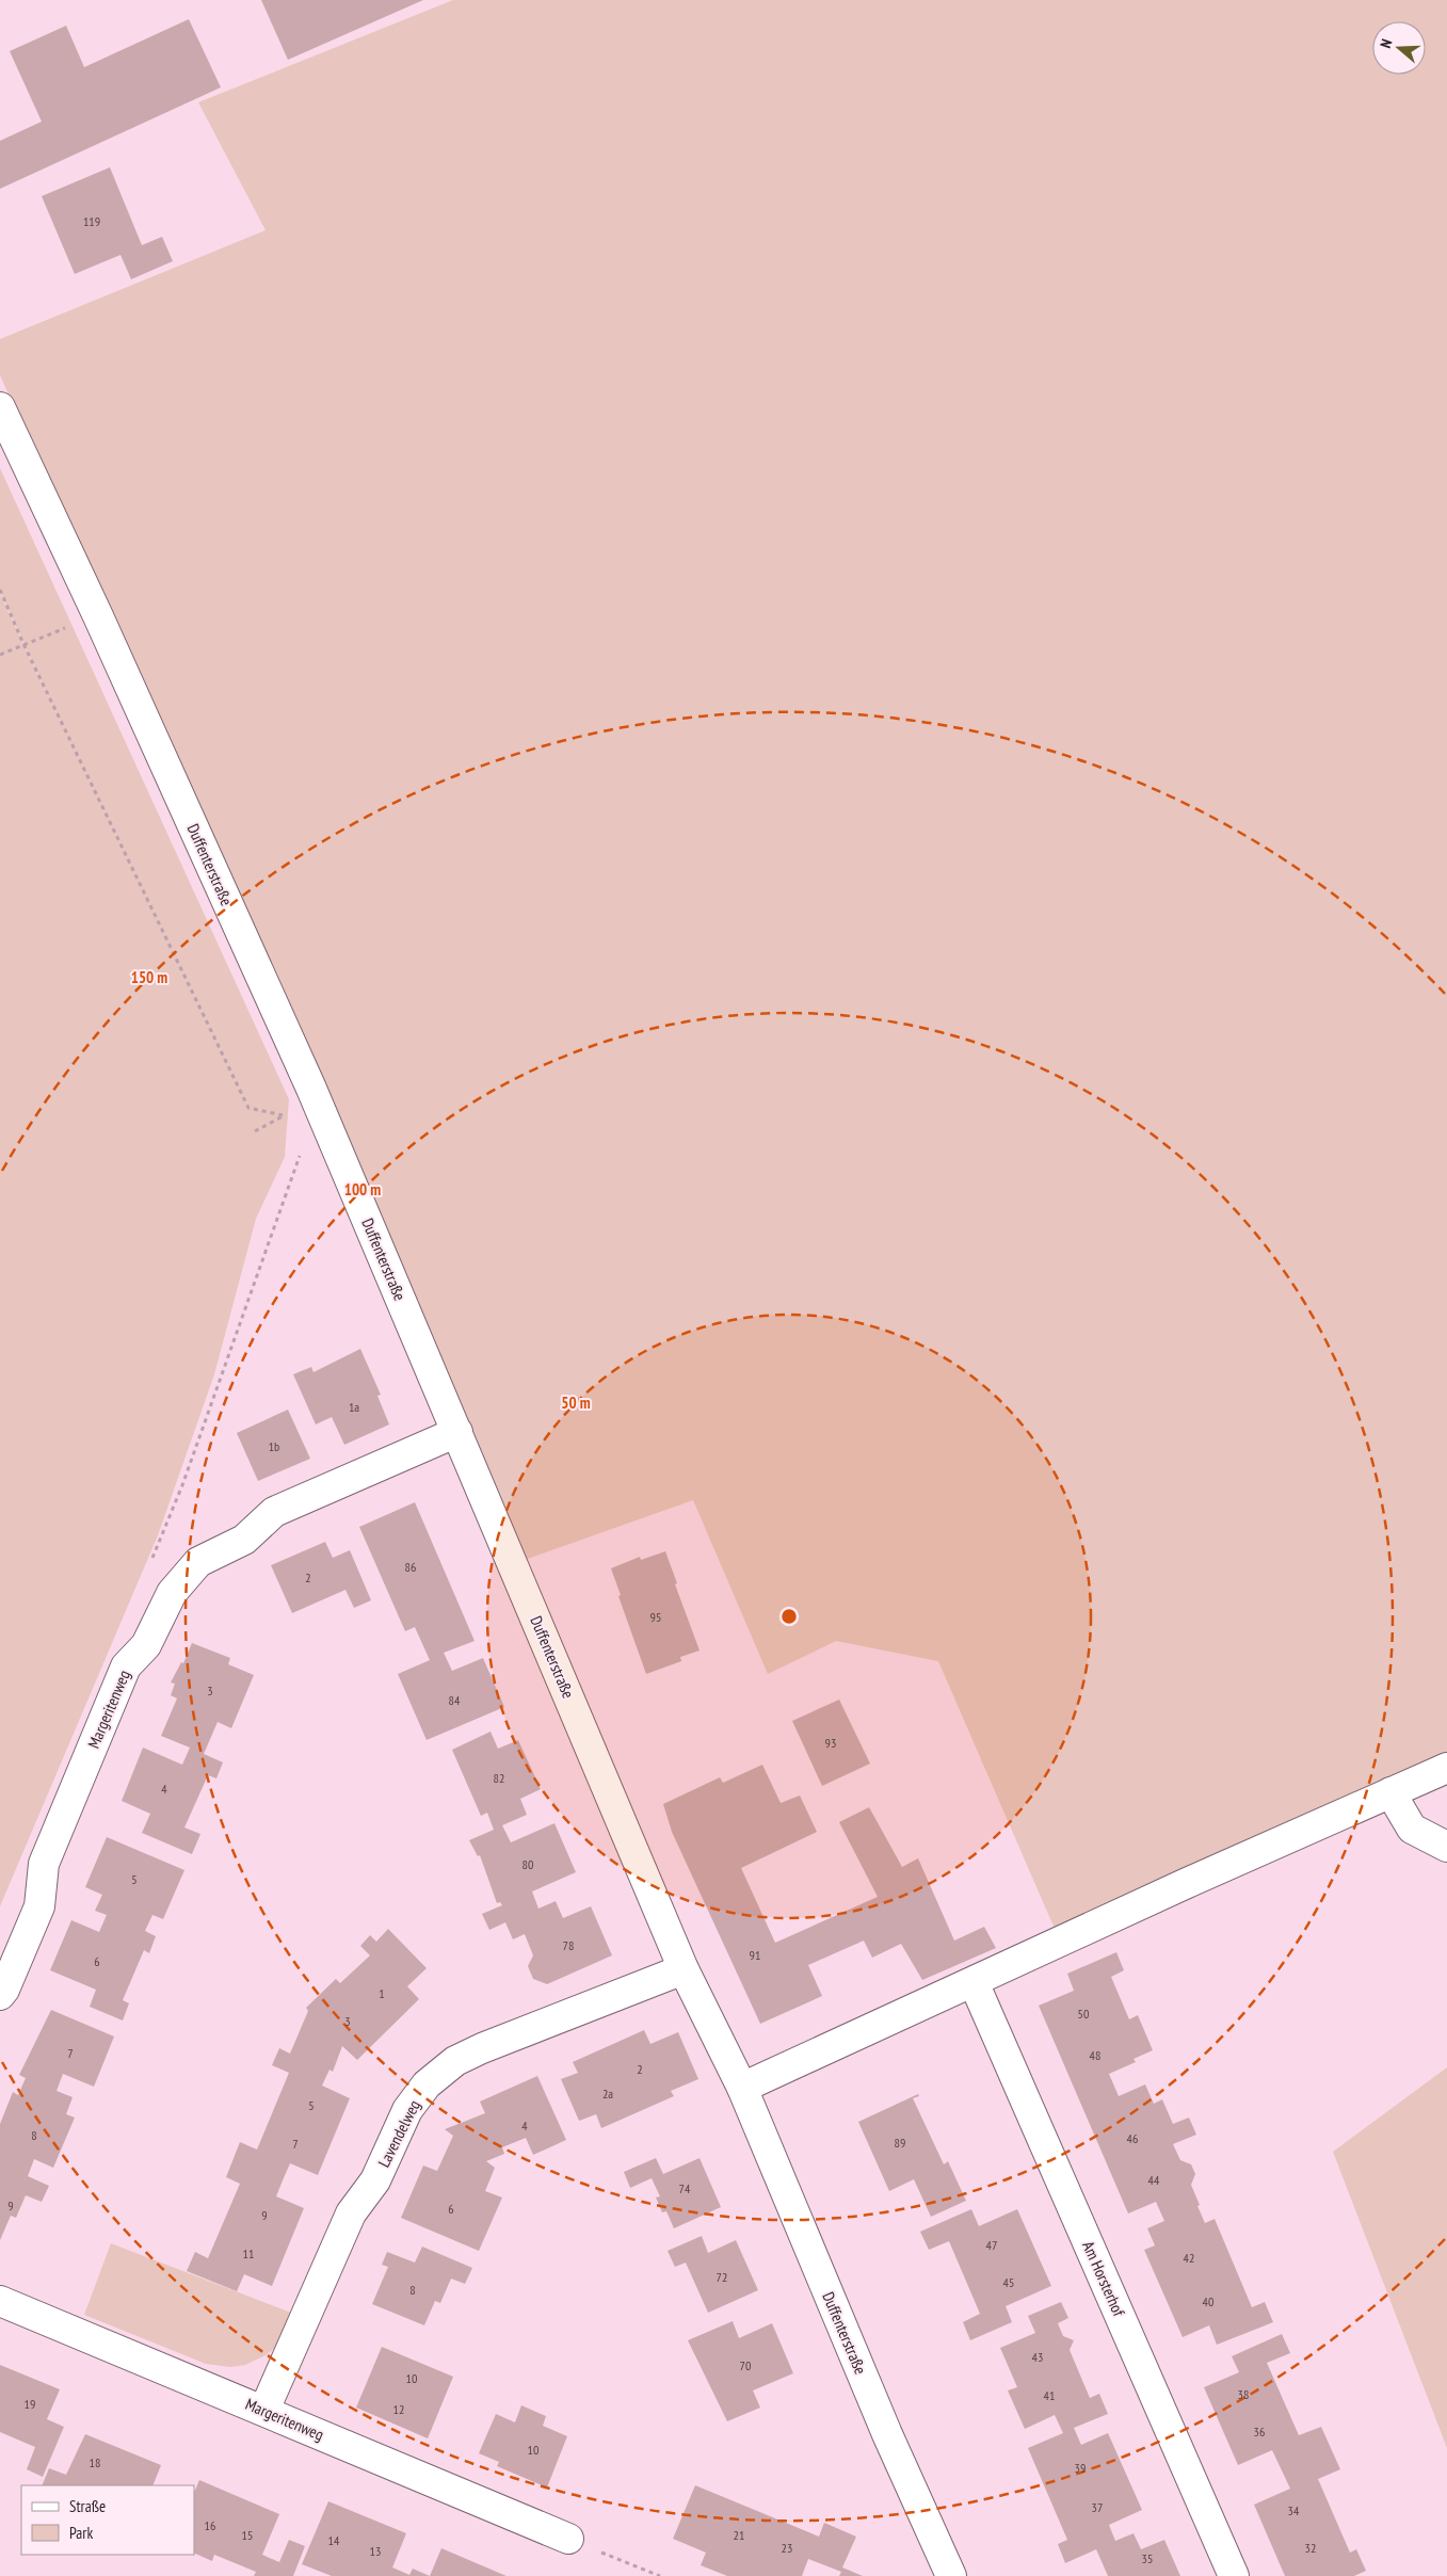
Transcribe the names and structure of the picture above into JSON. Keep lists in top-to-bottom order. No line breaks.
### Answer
{"streets":{"street":["Duffenterstraße","Margeritenweg","Lavendelweg","Am Horsterhof"]},"crossings":[["Duffenterstraße","Margeritenweg"],["Duffenterstraße","Lavendelweg"],["Margeritenweg","Lavendelweg"]],"house_numbers":["119","1a","1b","86","2","95","3","84","93","82","4","80","5","78","91","6","1","50","3","7","48","2","2a","5","4","8","46","89","7","44","74","9","6","9","47","11","42","72","45","8","40","43","70","10","38","41","19","12","36","10","18","39","37","34","16","15","21","14","23","32","13","35"],"legend":["Straße","Park"],"north":"left","rings":["150 m","100 m","50 m"]}
